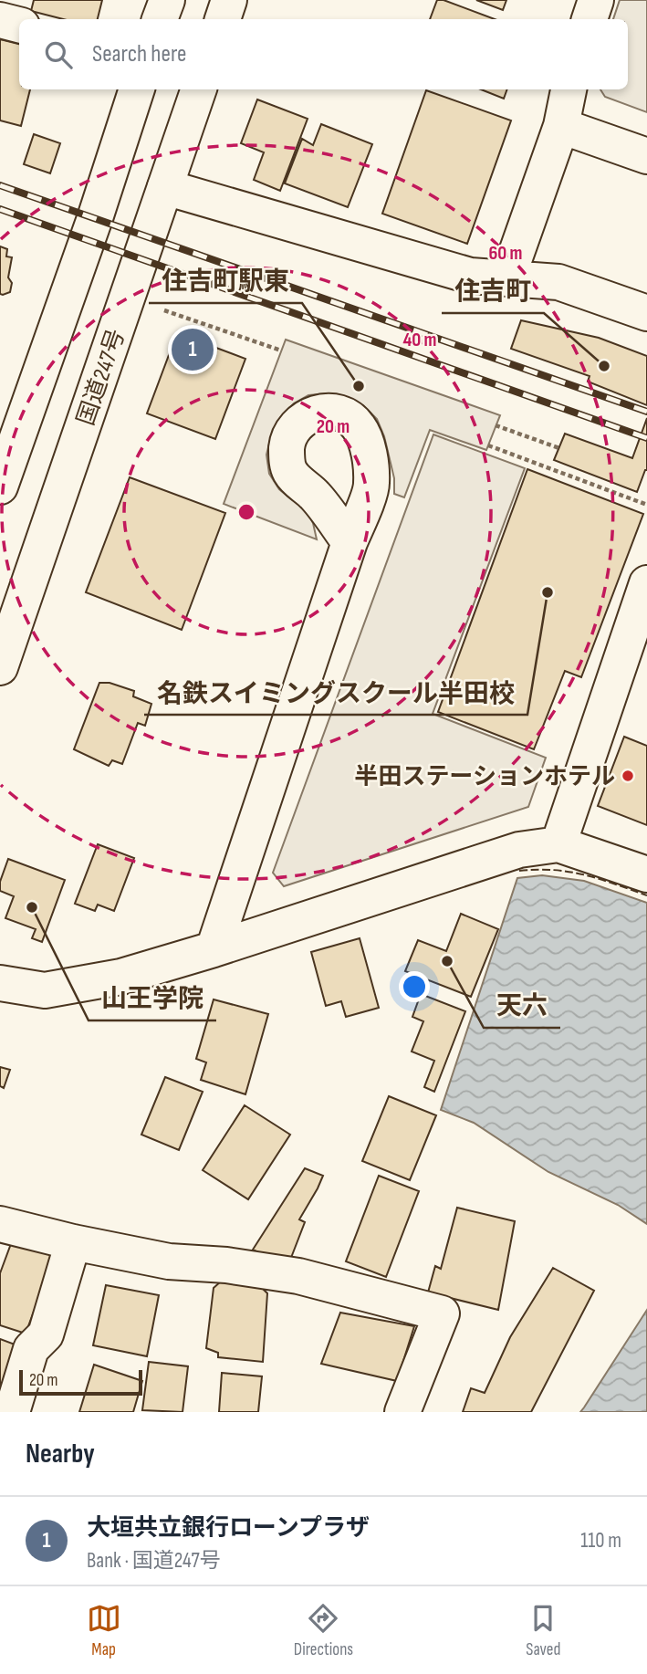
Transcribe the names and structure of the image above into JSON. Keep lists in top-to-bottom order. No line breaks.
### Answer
{"streets":{"main road":["国道247号"]},"places":["住吉町","住吉町駅東","名鉄スイミングスクール半田校","半田ステーションホテル","山王学院","天六"],"scale_bar":"20 m","page":{"search":"Search here","pins":"1","scale":"20 m","heading":"Nearby","list":[{"mark":"1","name":"大垣共立銀行ローンプラザ","note":"Bank · 国道247号","value":"110 m"}],"nav":["Map","Directions","Saved"]},"rings":["60 m","40 m","20 m"]}
